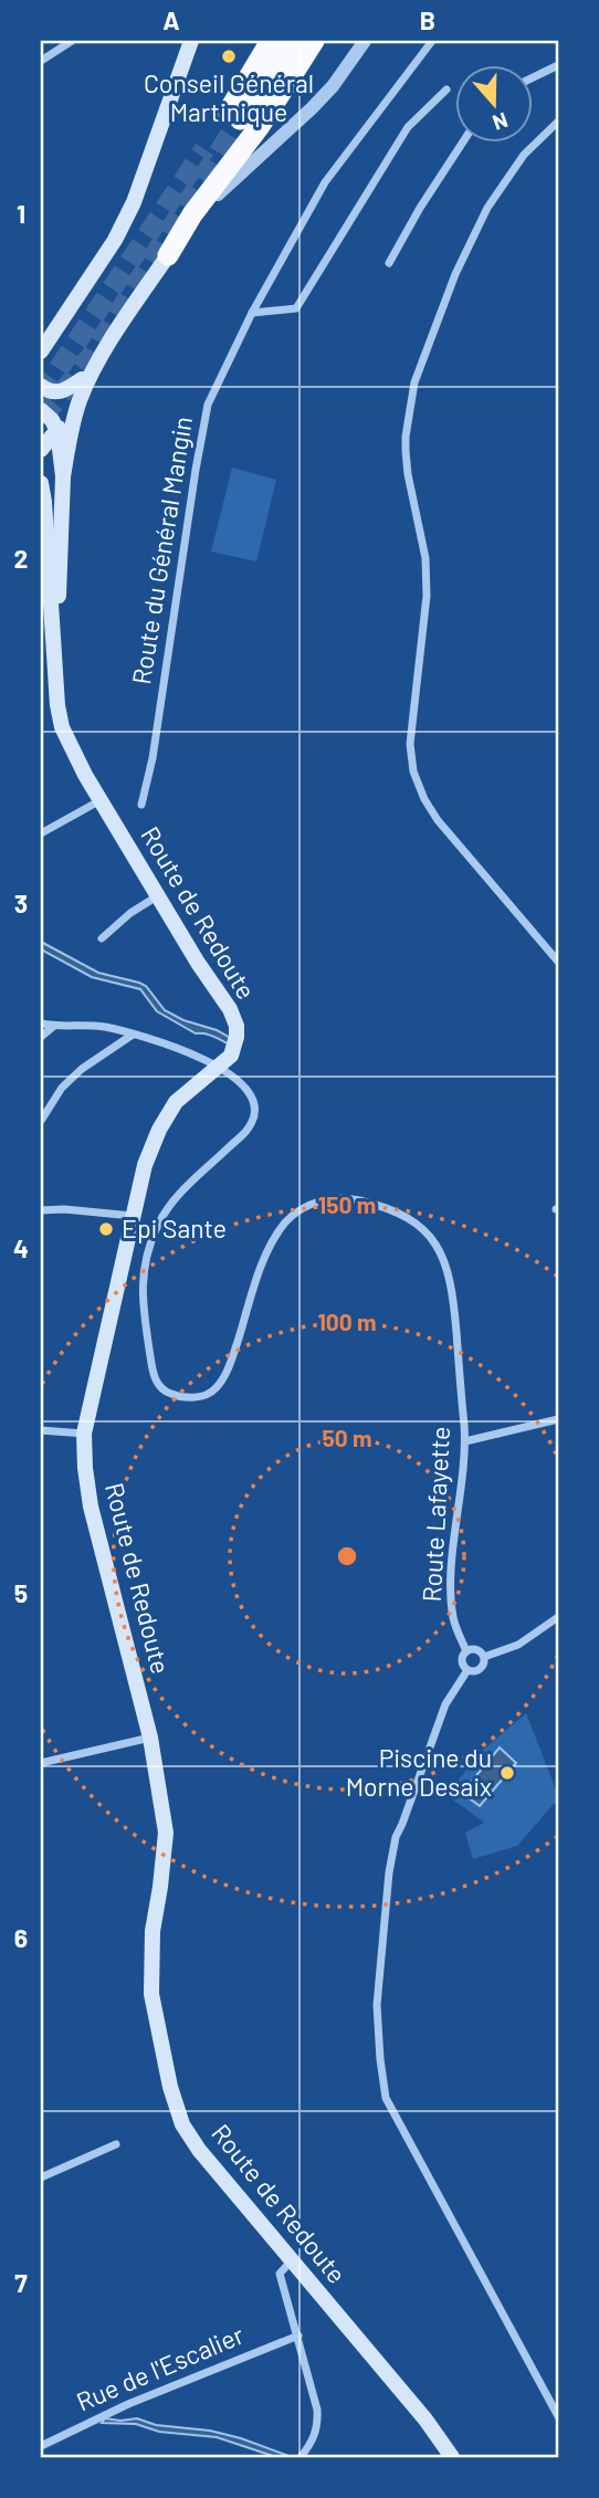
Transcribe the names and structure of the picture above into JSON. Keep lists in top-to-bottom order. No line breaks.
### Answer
{"streets":{"main road":["Route de Redoute"],"street":["Route du Général Mangin","Route Lafayette","Rue de l'Escalier"]},"crossings":[["Route de Redoute","Route Lafayette"]],"places":["Conseil Général Martinique","Epi Sante","Piscine du Morne Desaix"],"north":"bottom","grid":{"columns":["A","B"],"rows":["1","2","3","4","5","6","7"]},"rings":["150 m","100 m","50 m"]}
